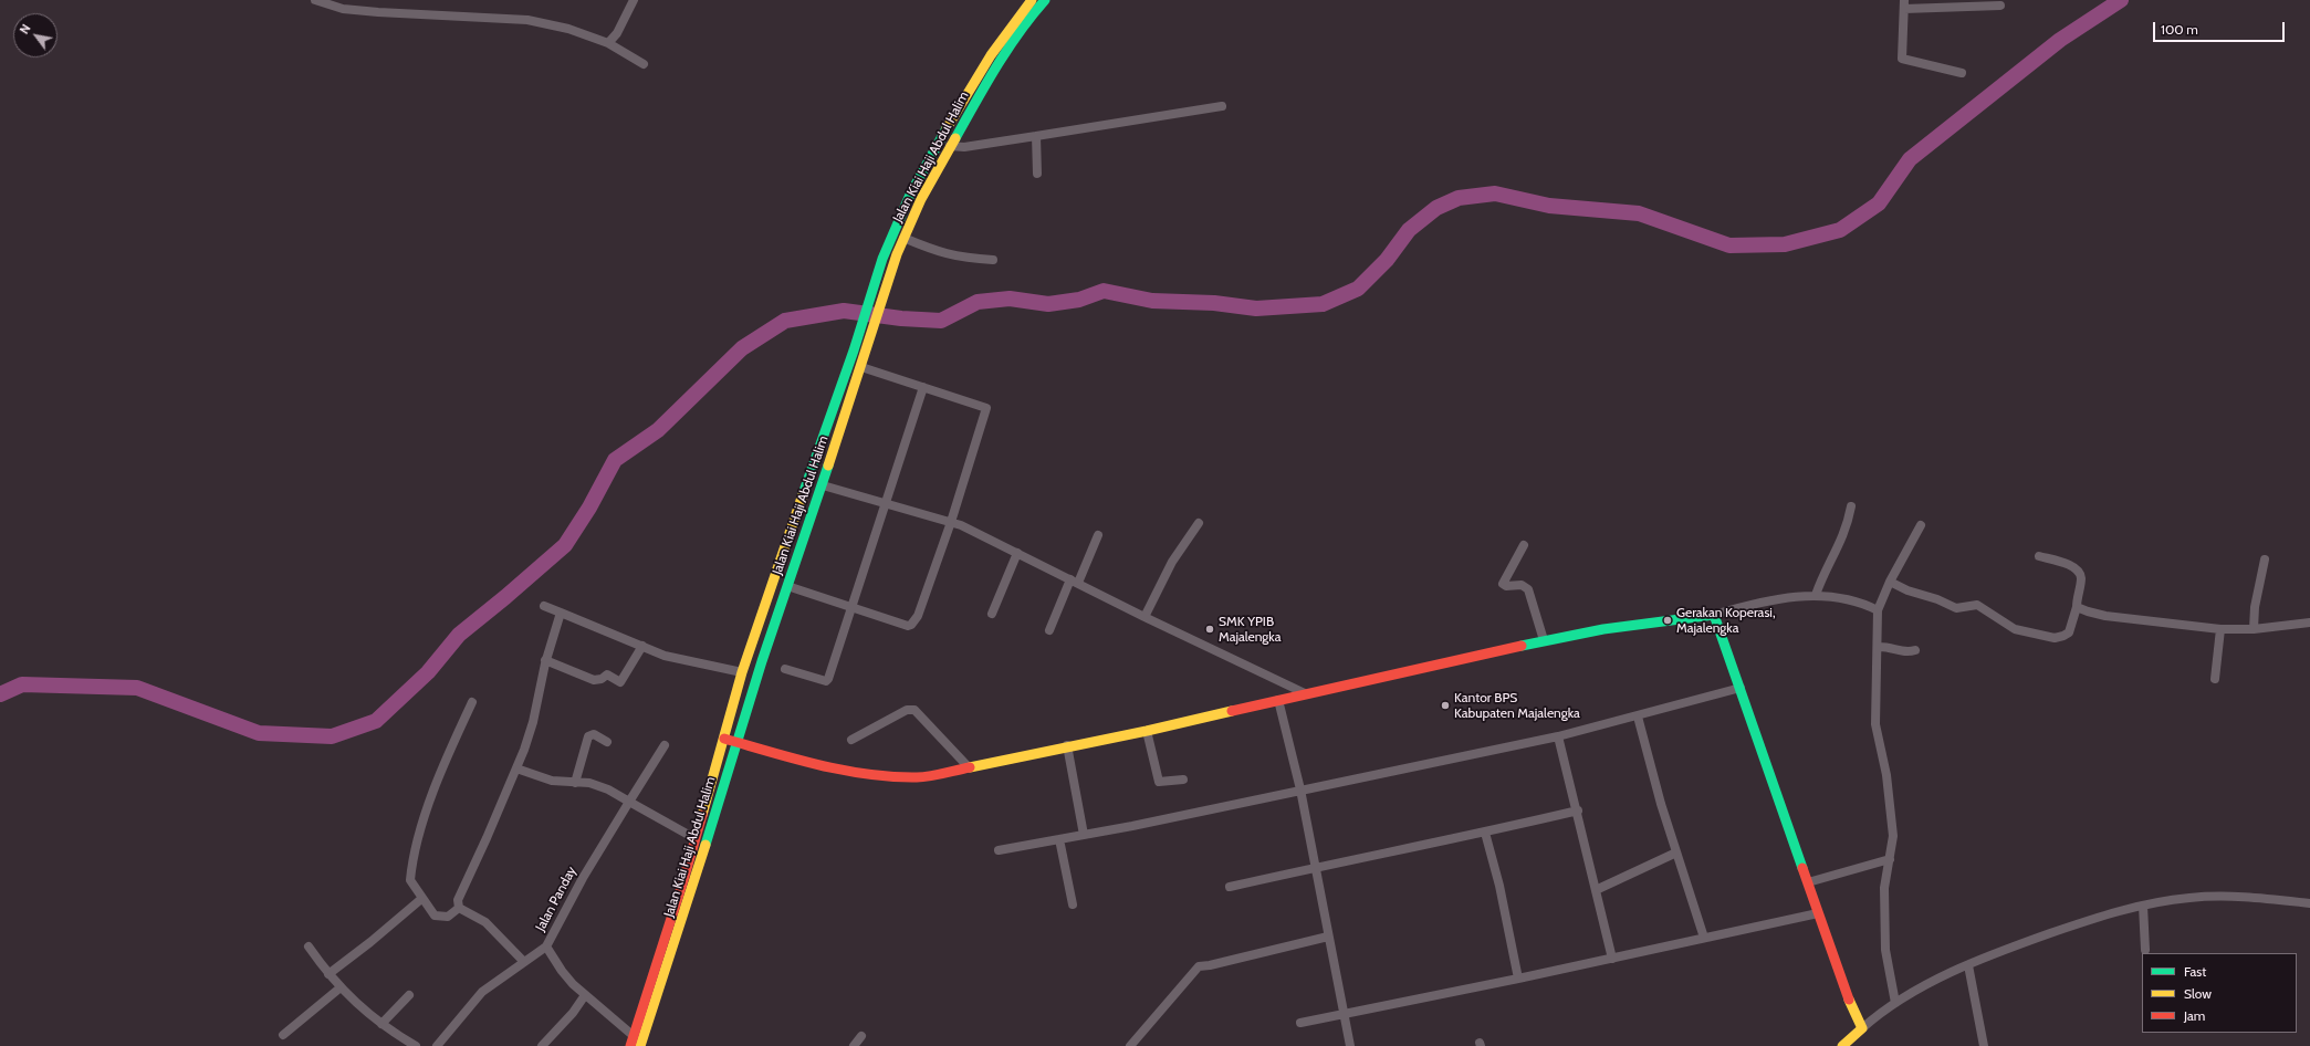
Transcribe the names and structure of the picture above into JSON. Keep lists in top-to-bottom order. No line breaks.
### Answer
{"streets":{"main road":["Jalan Kiai Haji Abdul Halim"],"street":["Jalan Panday"]},"places":["Gerakan Koperasi, Majalengka","SMK YPIB Majalengka","Kantor BPS Kabupaten Majalengka"],"legend":["Fast","Slow","Jam"],"scale_bar":"100 m","north":"top left"}
